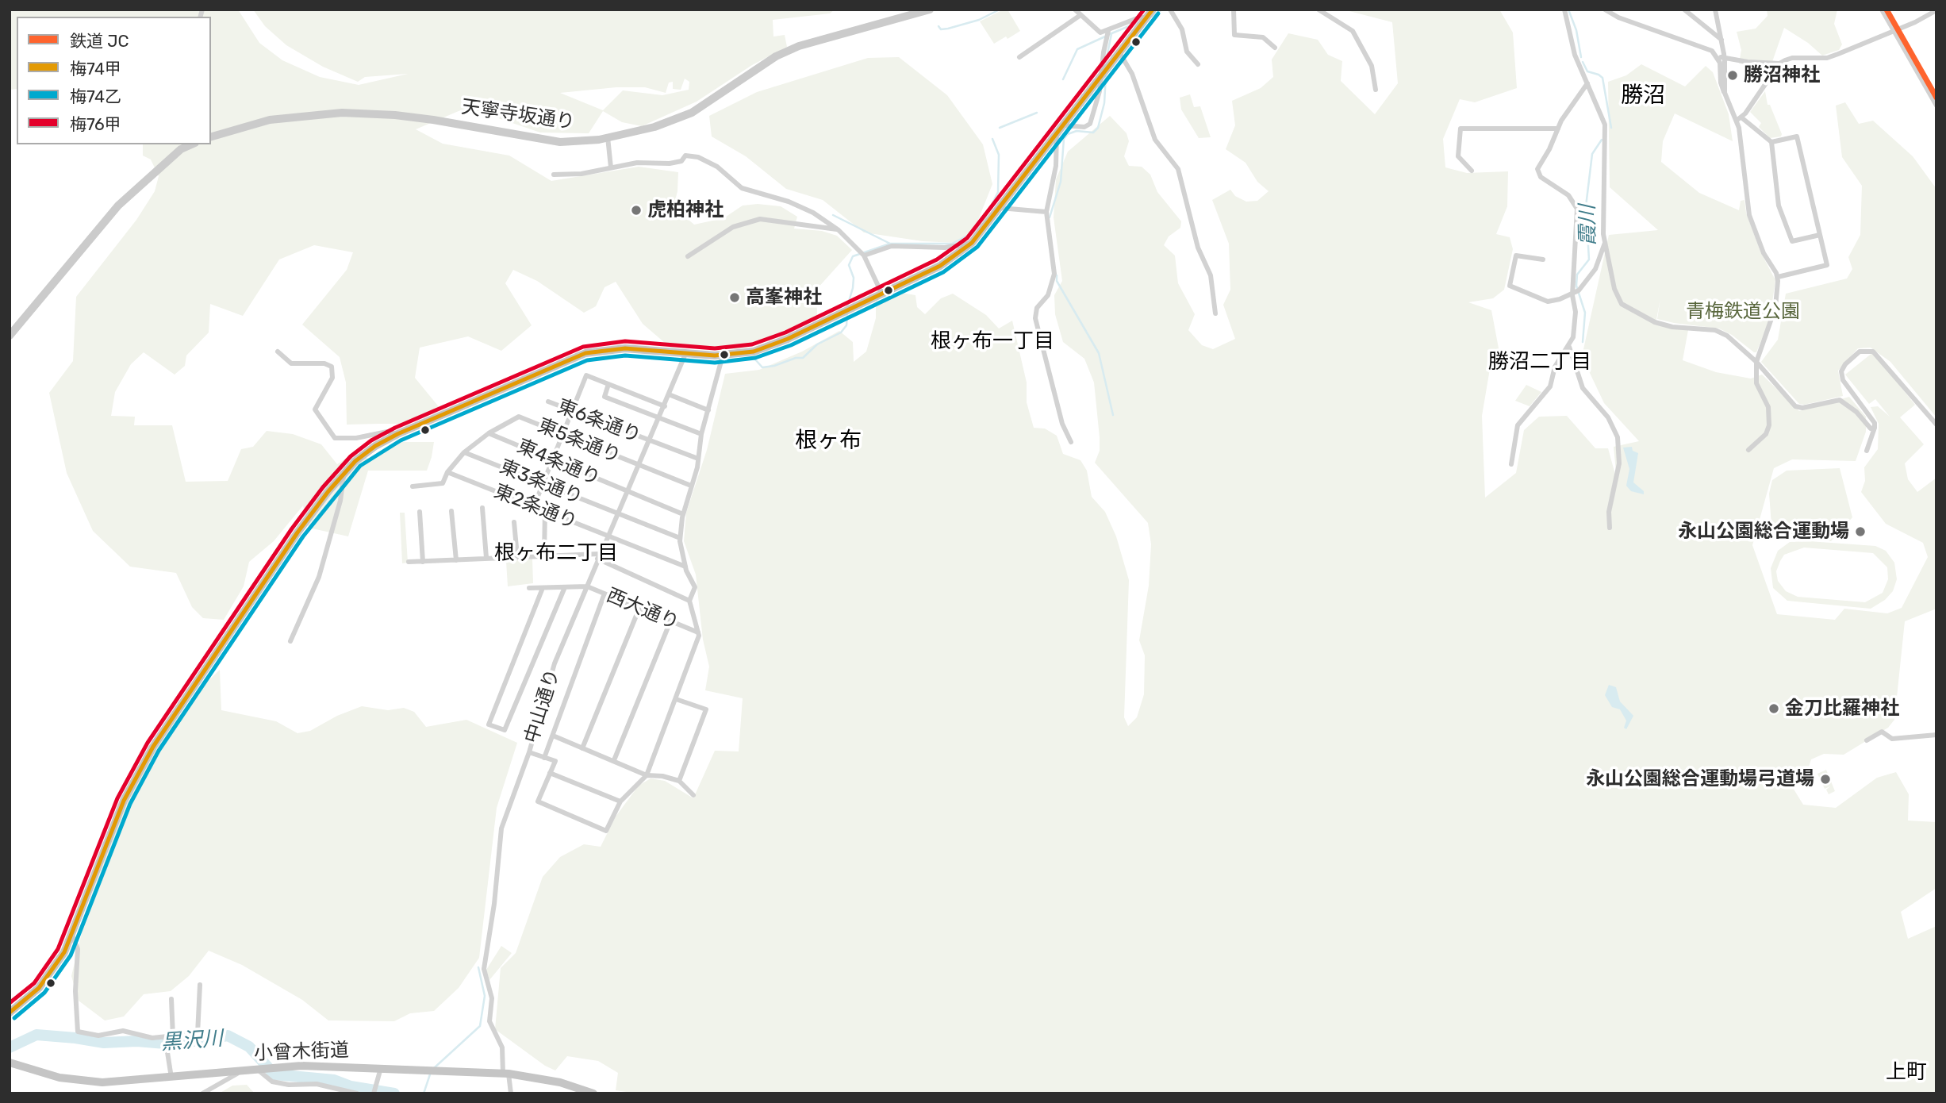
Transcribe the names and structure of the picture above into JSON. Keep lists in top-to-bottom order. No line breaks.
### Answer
{"streets":{"main road":["小曾木街道"],"street":["天寧寺坂通り","東6条通り","東5条通り","東4条通り","東3条通り","東2条通り","西大通り","中山通り"]},"crossings":[["東6条通り","中山通り"],["東5条通り","東4条通り"],["東5条通り","中山通り"],["東4条通り","中山通り"],["東3条通り","中山通り"],["東2条通り","中山通り"],["西大通り","中山通り"],["中山通り","小曾木街道"]],"districts":["勝沼","根ヶ布一丁目","勝沼二丁目","根ヶ布","根ヶ布二丁目","上町"],"water":["霞川","黒沢川"],"parks":["青梅鉄道公園"],"places":["勝沼神社","虎柏神社","高峯神社","永山公園総合運動場","金刀比羅神社","永山公園総合運動場弓道場"],"lines":["rail line JC","transit line 梅74甲","transit line 梅76甲","transit line 梅74乙"],"legend":["鉄道 JC","梅74甲","梅74乙","梅76甲"]}
